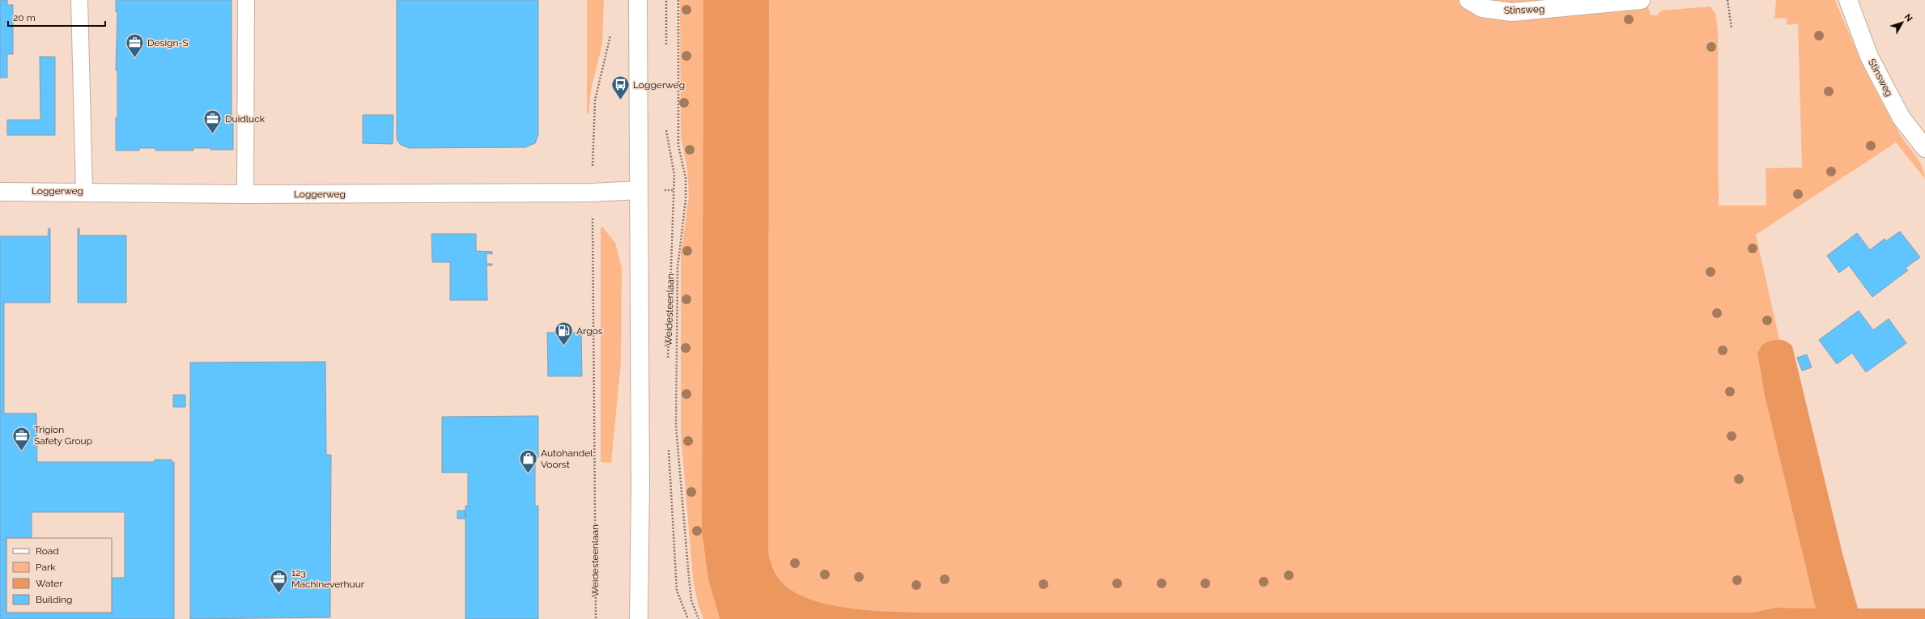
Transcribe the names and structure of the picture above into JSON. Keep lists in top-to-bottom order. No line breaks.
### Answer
{"streets":{"street":["Stinsweg","Loggerweg"],"path":["Weidesteenlaan"]},"crossings":[["Loggerweg","Weidesteenlaan"]],"places":{"office":["Design-S","Duidluck","Trigion Safety Group","123 Machineverhuur"],"bus stop":["Loggerweg"],"fuel station":["Argos"],"shop":["Autohandel Voorst"]},"legend":["Road","Park","Water","Building"],"scale_bar":"20 m","north":"top right"}
